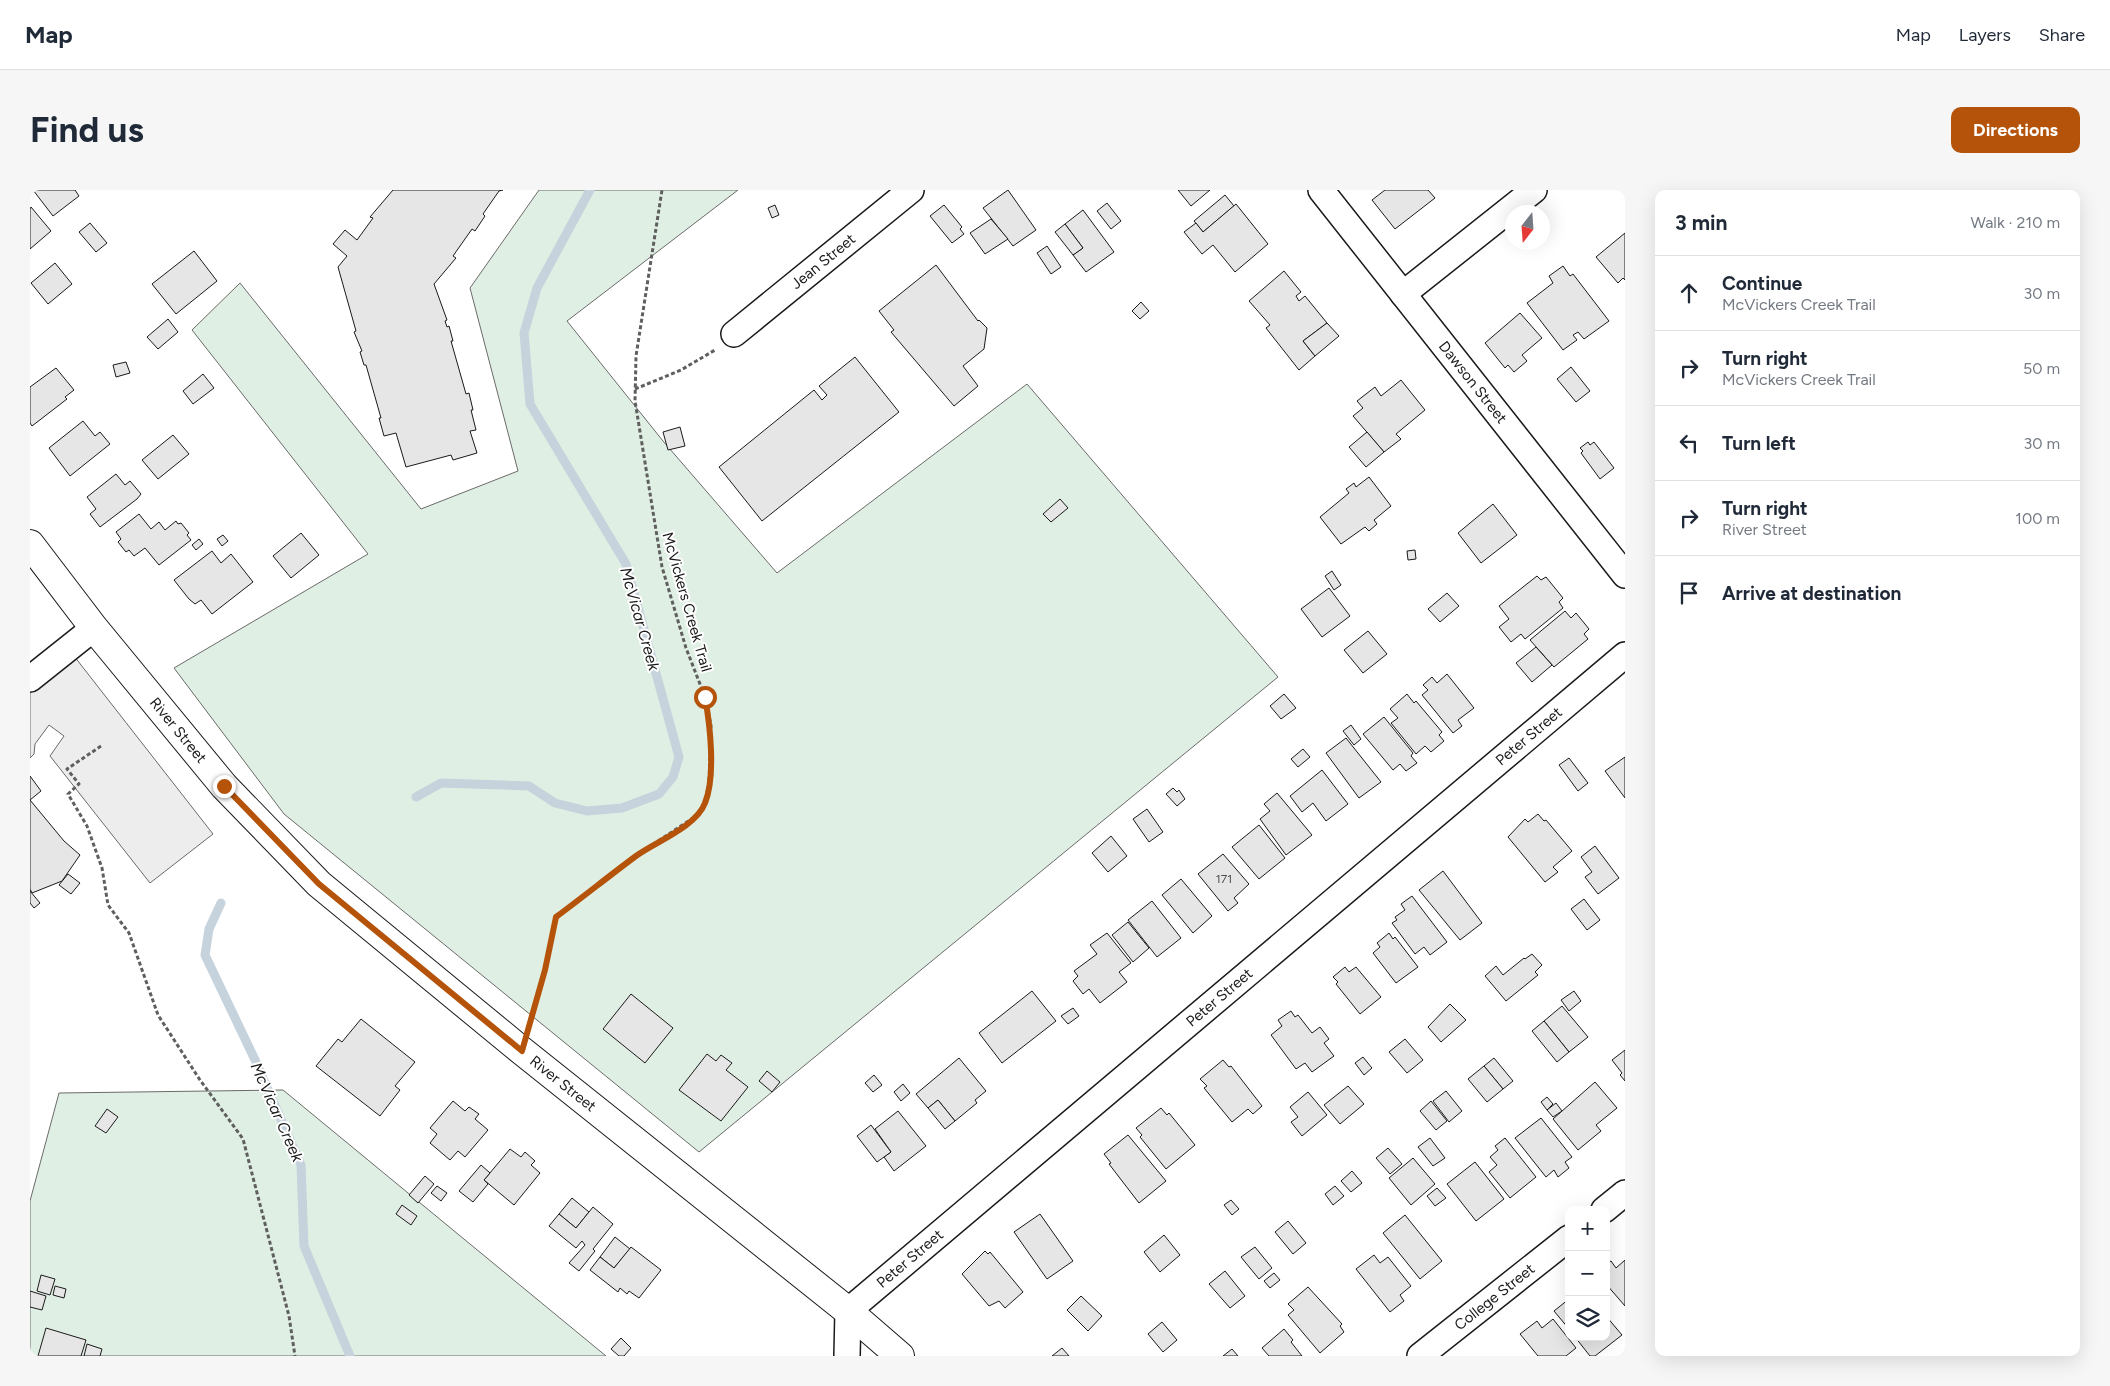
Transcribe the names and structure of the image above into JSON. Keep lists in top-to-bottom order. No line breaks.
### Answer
{"streets":{"main road":["River Street"],"street":["Jean Street","Dawson Street","Peter Street","College Street"],"path":["McVickers Creek Trail"]},"crossings":[["McVickers Creek Trail","River Street"],["River Street","Peter Street"]],"water":["McVicar Creek"],"house_numbers":["171"],"north":"bottom","page":{"header":"Map","nav":["Map","Layers","Share"],"buttons":"Directions","title":"Find us","heading":["3 min","Walk · 210 m"],"list":[["Continue","McVickers Creek Trail","30 m"],["Turn right","McVickers Creek Trail","50 m"],["Turn left","30 m"],["Turn right","River Street","100 m"],"Arrive at destination"],"map_buttons":["+","−"]}}
